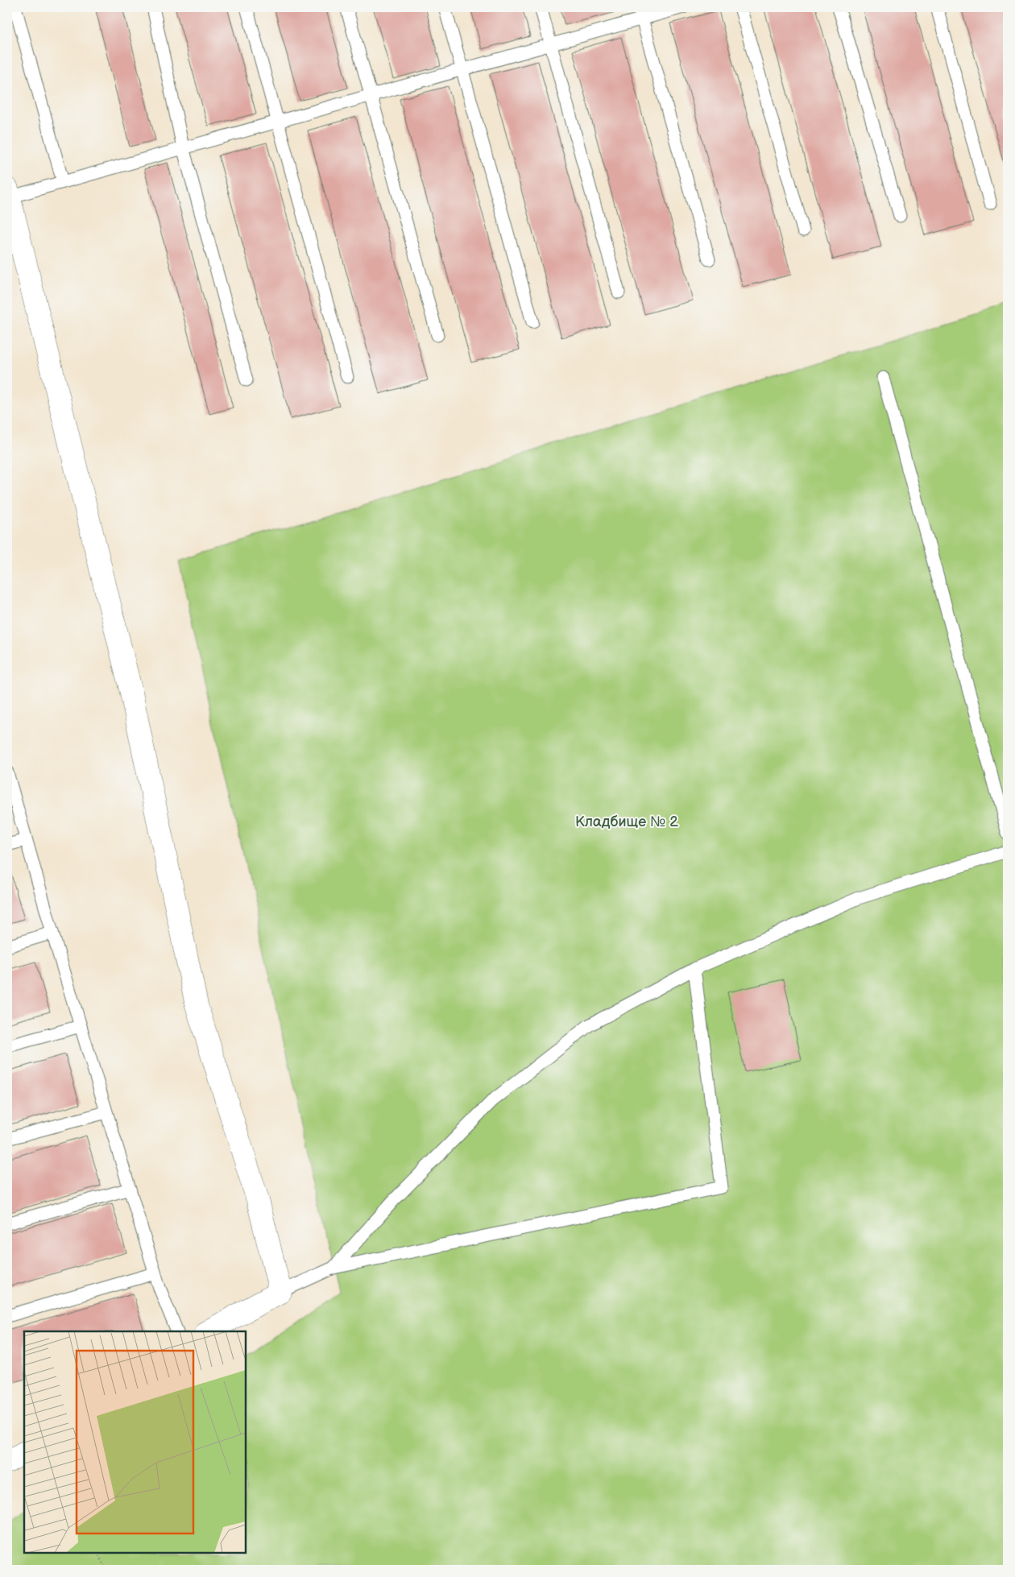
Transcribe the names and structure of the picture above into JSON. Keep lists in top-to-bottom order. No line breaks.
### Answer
{"parks":["Кладбище № 2"]}
